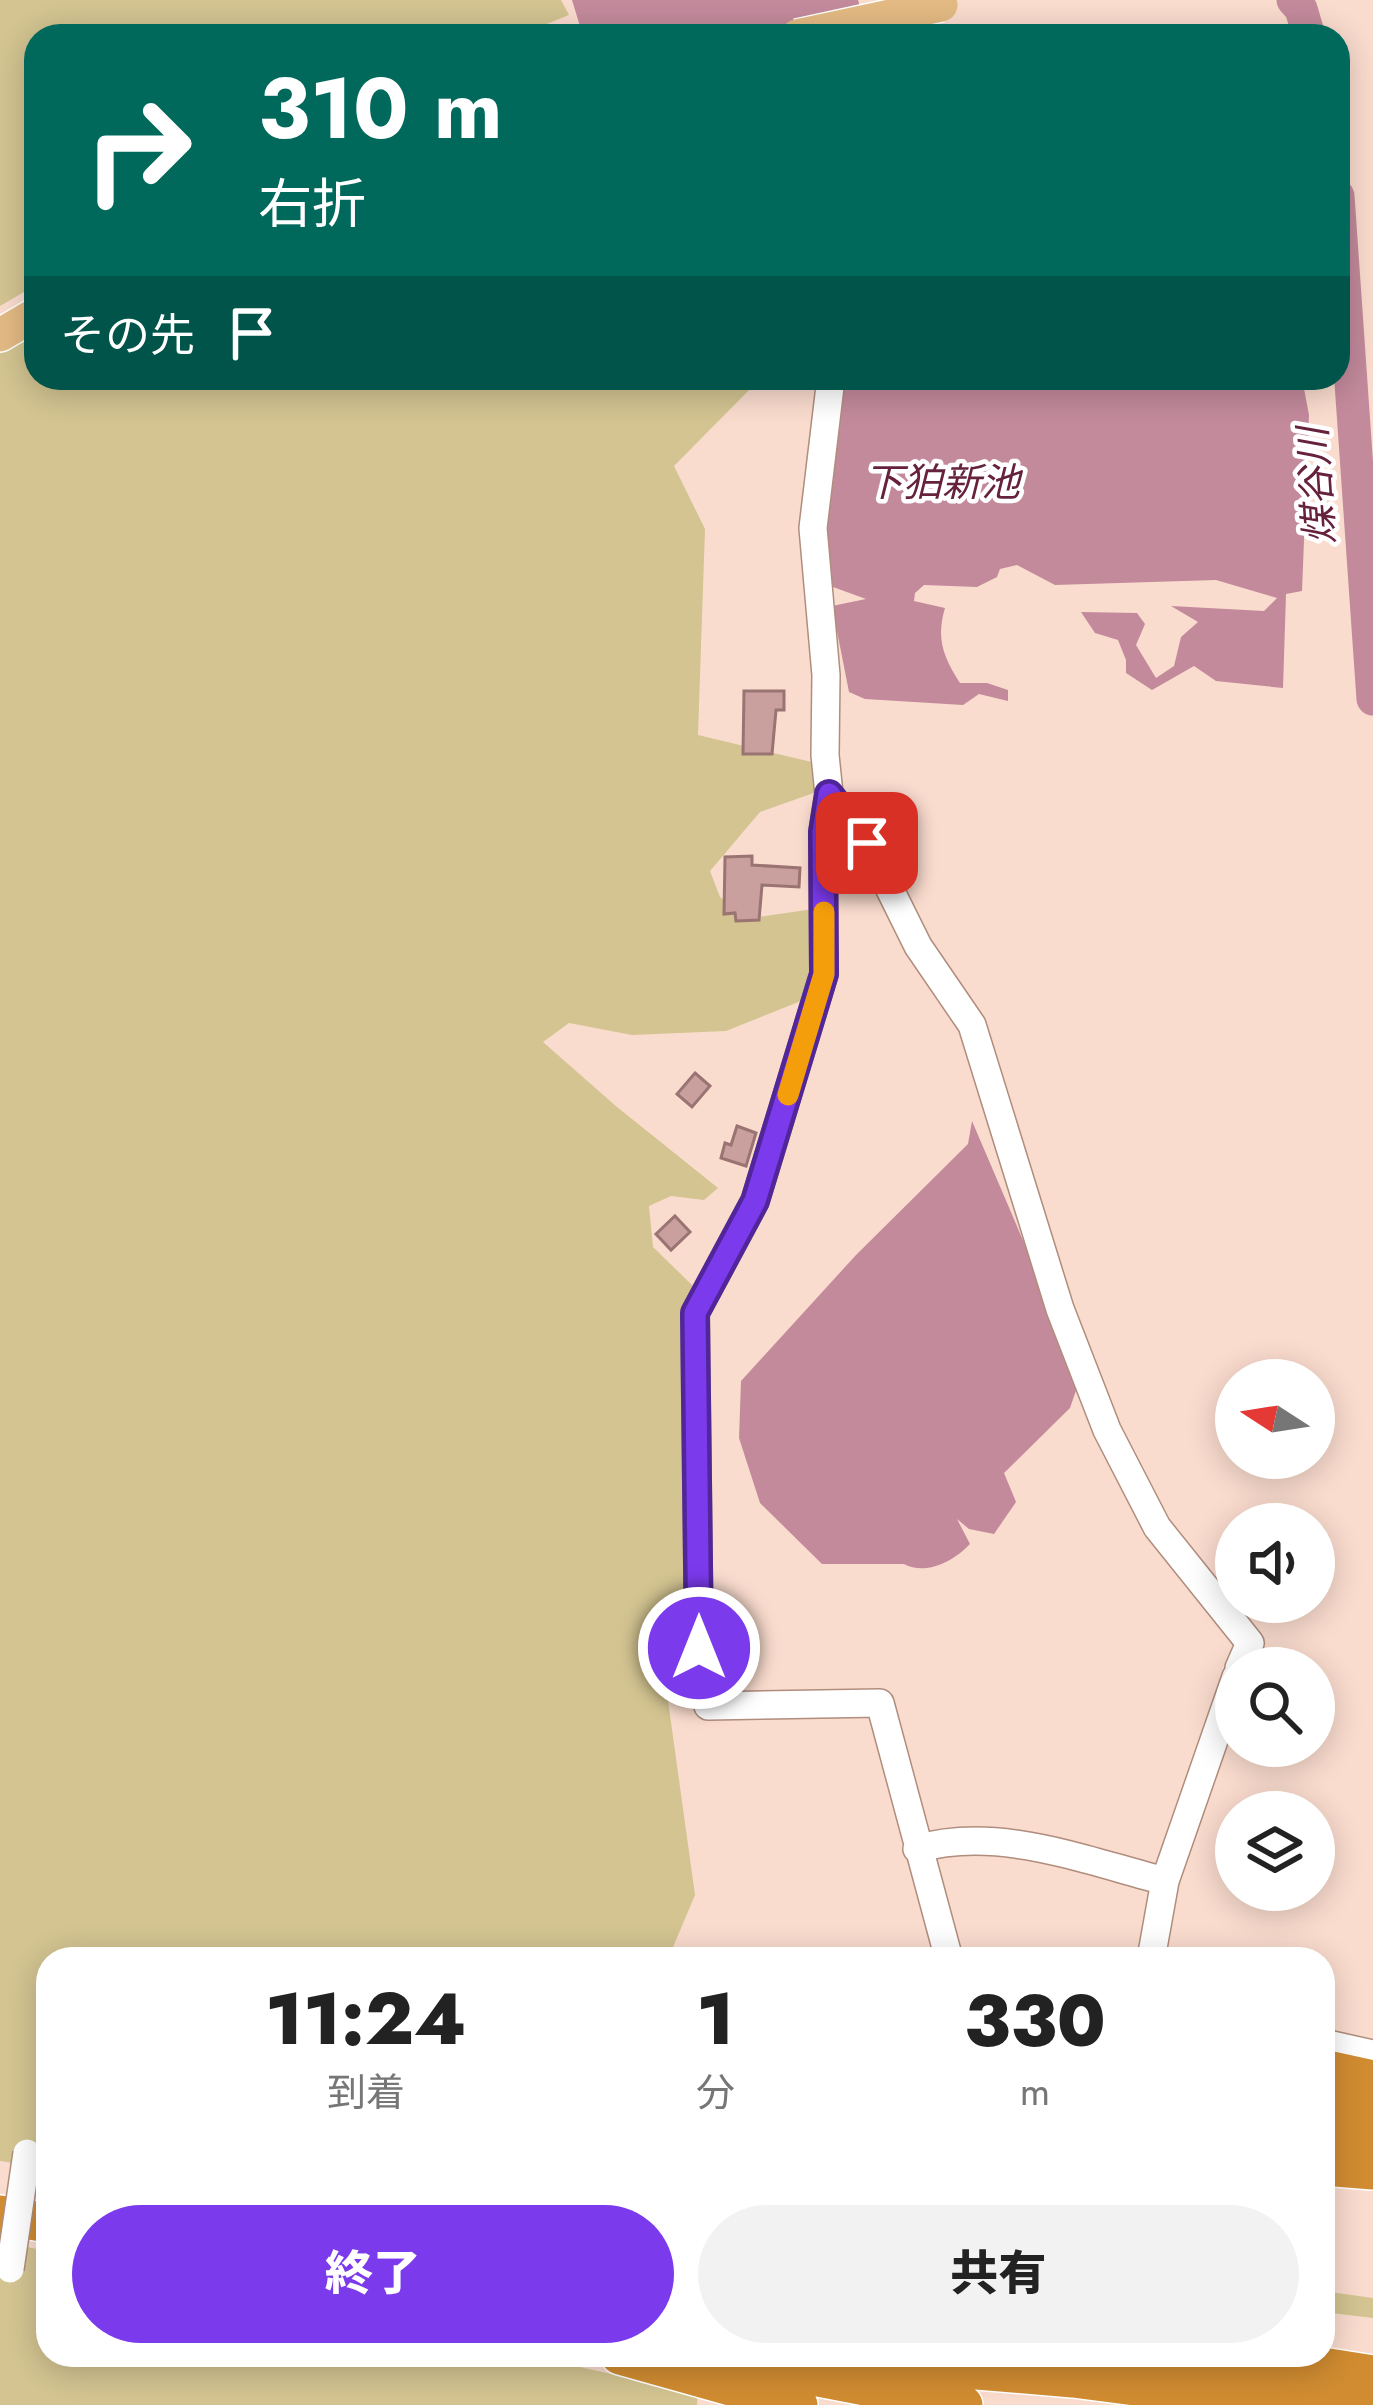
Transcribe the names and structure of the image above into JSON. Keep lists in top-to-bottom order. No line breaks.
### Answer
{"water":["下狛新池","煤谷川"],"north":"left","page":{"turn":["310 m","右折"],"then":"その先","eta":["11:24","到着","1","分","330","m"],"buttons":["終了","共有"]}}
